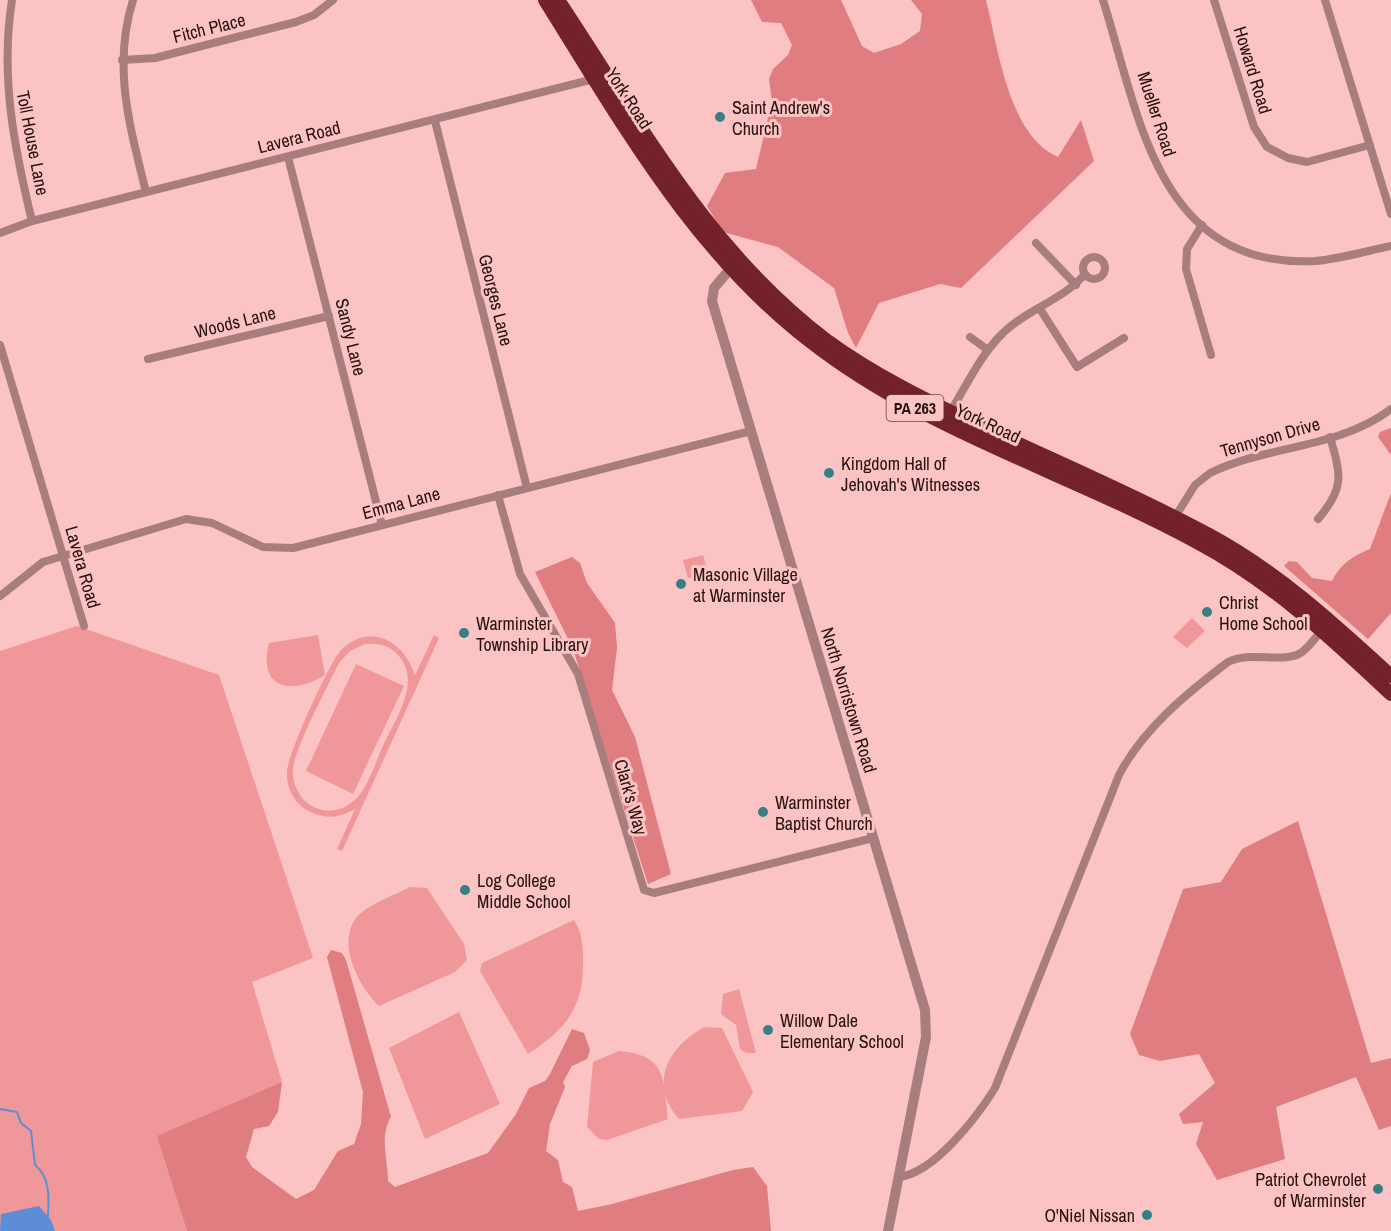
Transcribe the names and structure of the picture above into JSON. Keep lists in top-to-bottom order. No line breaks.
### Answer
{"streets":{"highway":["York Road","PA 263"],"street":["Fitch Place","Howard Road","Mueller Road","Lavera Road","Toll House Lane","Georges Lane","Woods Lane","Sandy Lane","Tennyson Drive","Emma Lane","North Norristown Road","Clark's Way"]},"crossings":[["York Road","Lavera Road"],["York Road","Tennyson Drive"],["York Road","North Norristown Road"],["Lavera Road","Toll House Lane"],["Lavera Road","Georges Lane"],["Lavera Road","Sandy Lane"],["Lavera Road","Emma Lane"],["Georges Lane","Emma Lane"],["Woods Lane","Sandy Lane"],["Sandy Lane","Emma Lane"],["Emma Lane","North Norristown Road"],["Emma Lane","Clark's Way"],["North Norristown Road","Clark's Way"]],"places":["Saint Andrew's Church","Kingdom Hall of Jehovah's Witnesses","Masonic Village at Warminster","Christ Home School","Warminster Township Library","Warminster Baptist Church","Log College Middle School","Willow Dale Elementary School","Patriot Chevrolet of Warminster","O'Niel Nissan"]}
